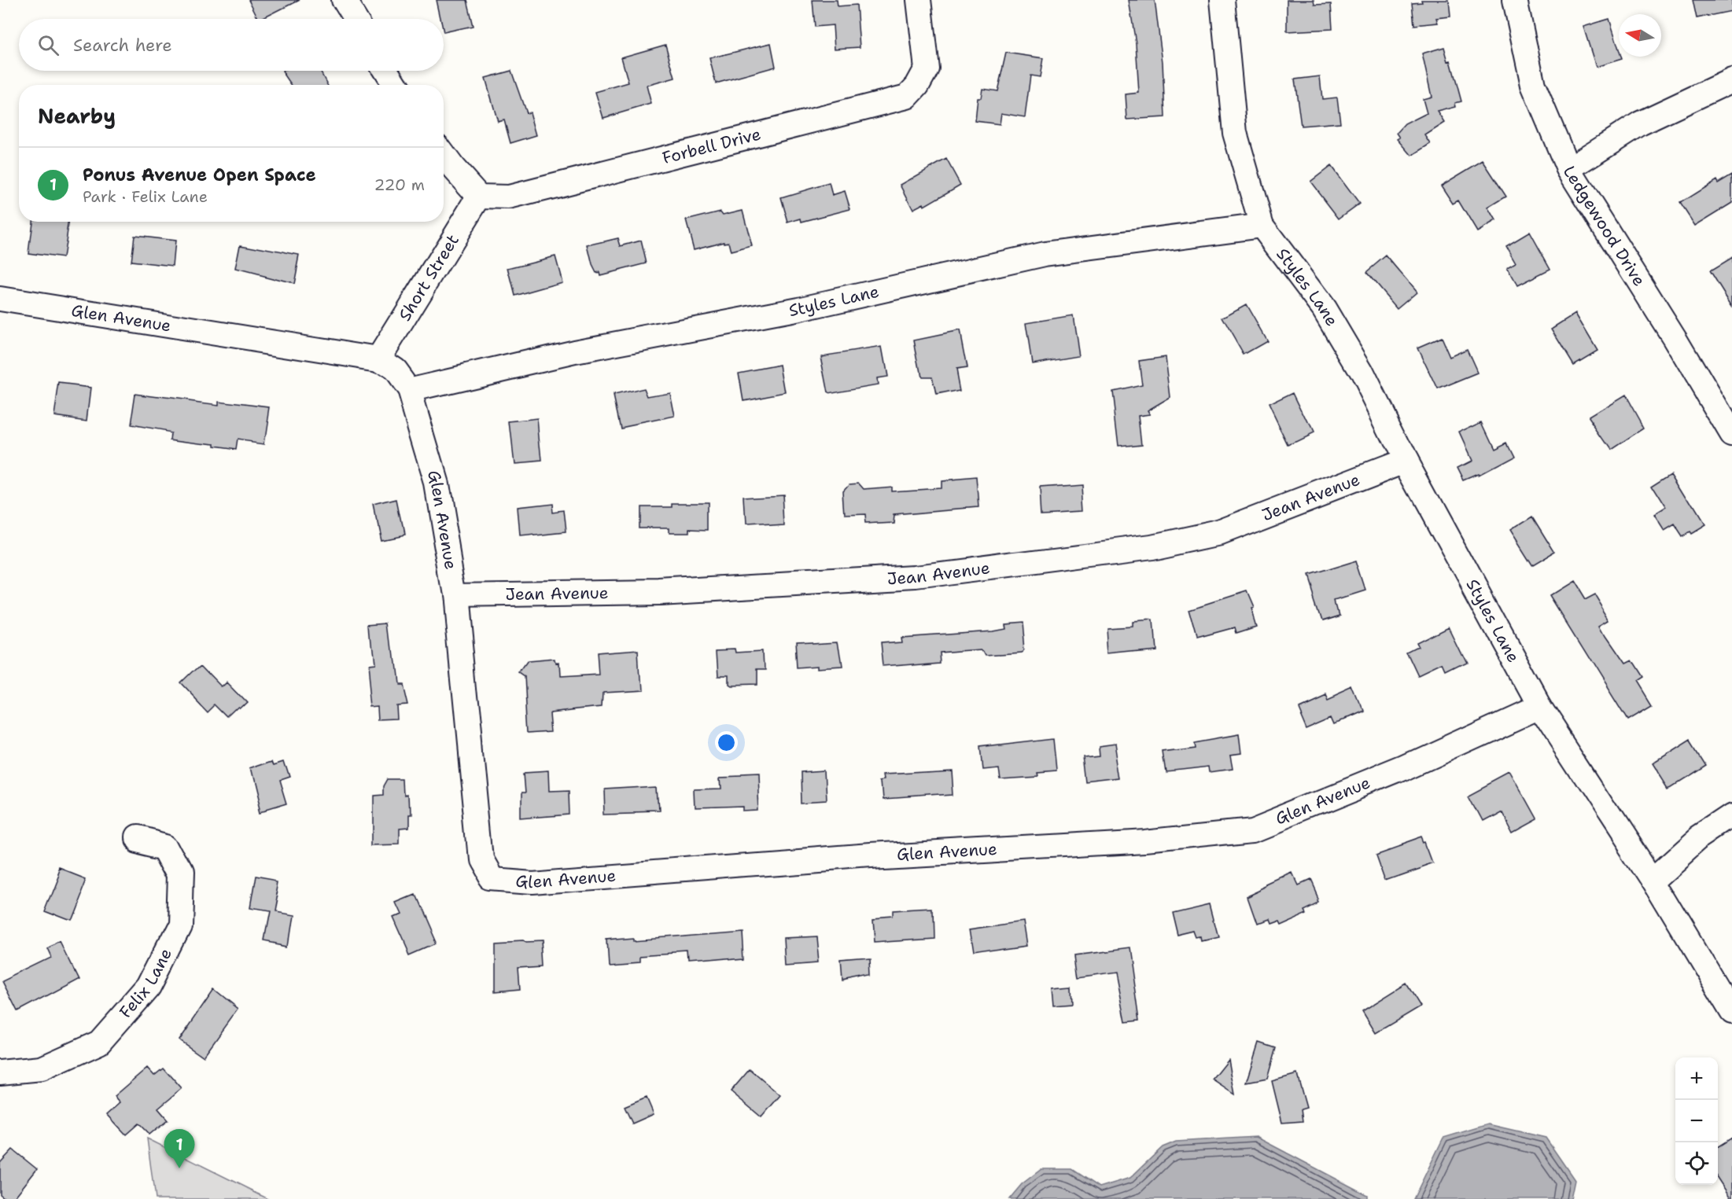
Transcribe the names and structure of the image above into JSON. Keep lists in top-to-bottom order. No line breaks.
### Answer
{"streets":{"street":["Forbell Drive","Ledgewood Drive","Short Street","Styles Lane","Glen Avenue","Jean Avenue","Felix Lane"]},"crossings":[["Forbell Drive","Short Street"],["Short Street","Glen Avenue"],["Styles Lane","Glen Avenue"],["Styles Lane","Jean Avenue"],["Glen Avenue","Jean Avenue"]],"north":"left","page":{"search":"Search here","heading":"Nearby","list":[{"mark":"1","name":"Ponus Avenue Open Space","note":"Park · Felix Lane","value":"220 m"}],"map_buttons":["+","−"],"pins":"1"}}
